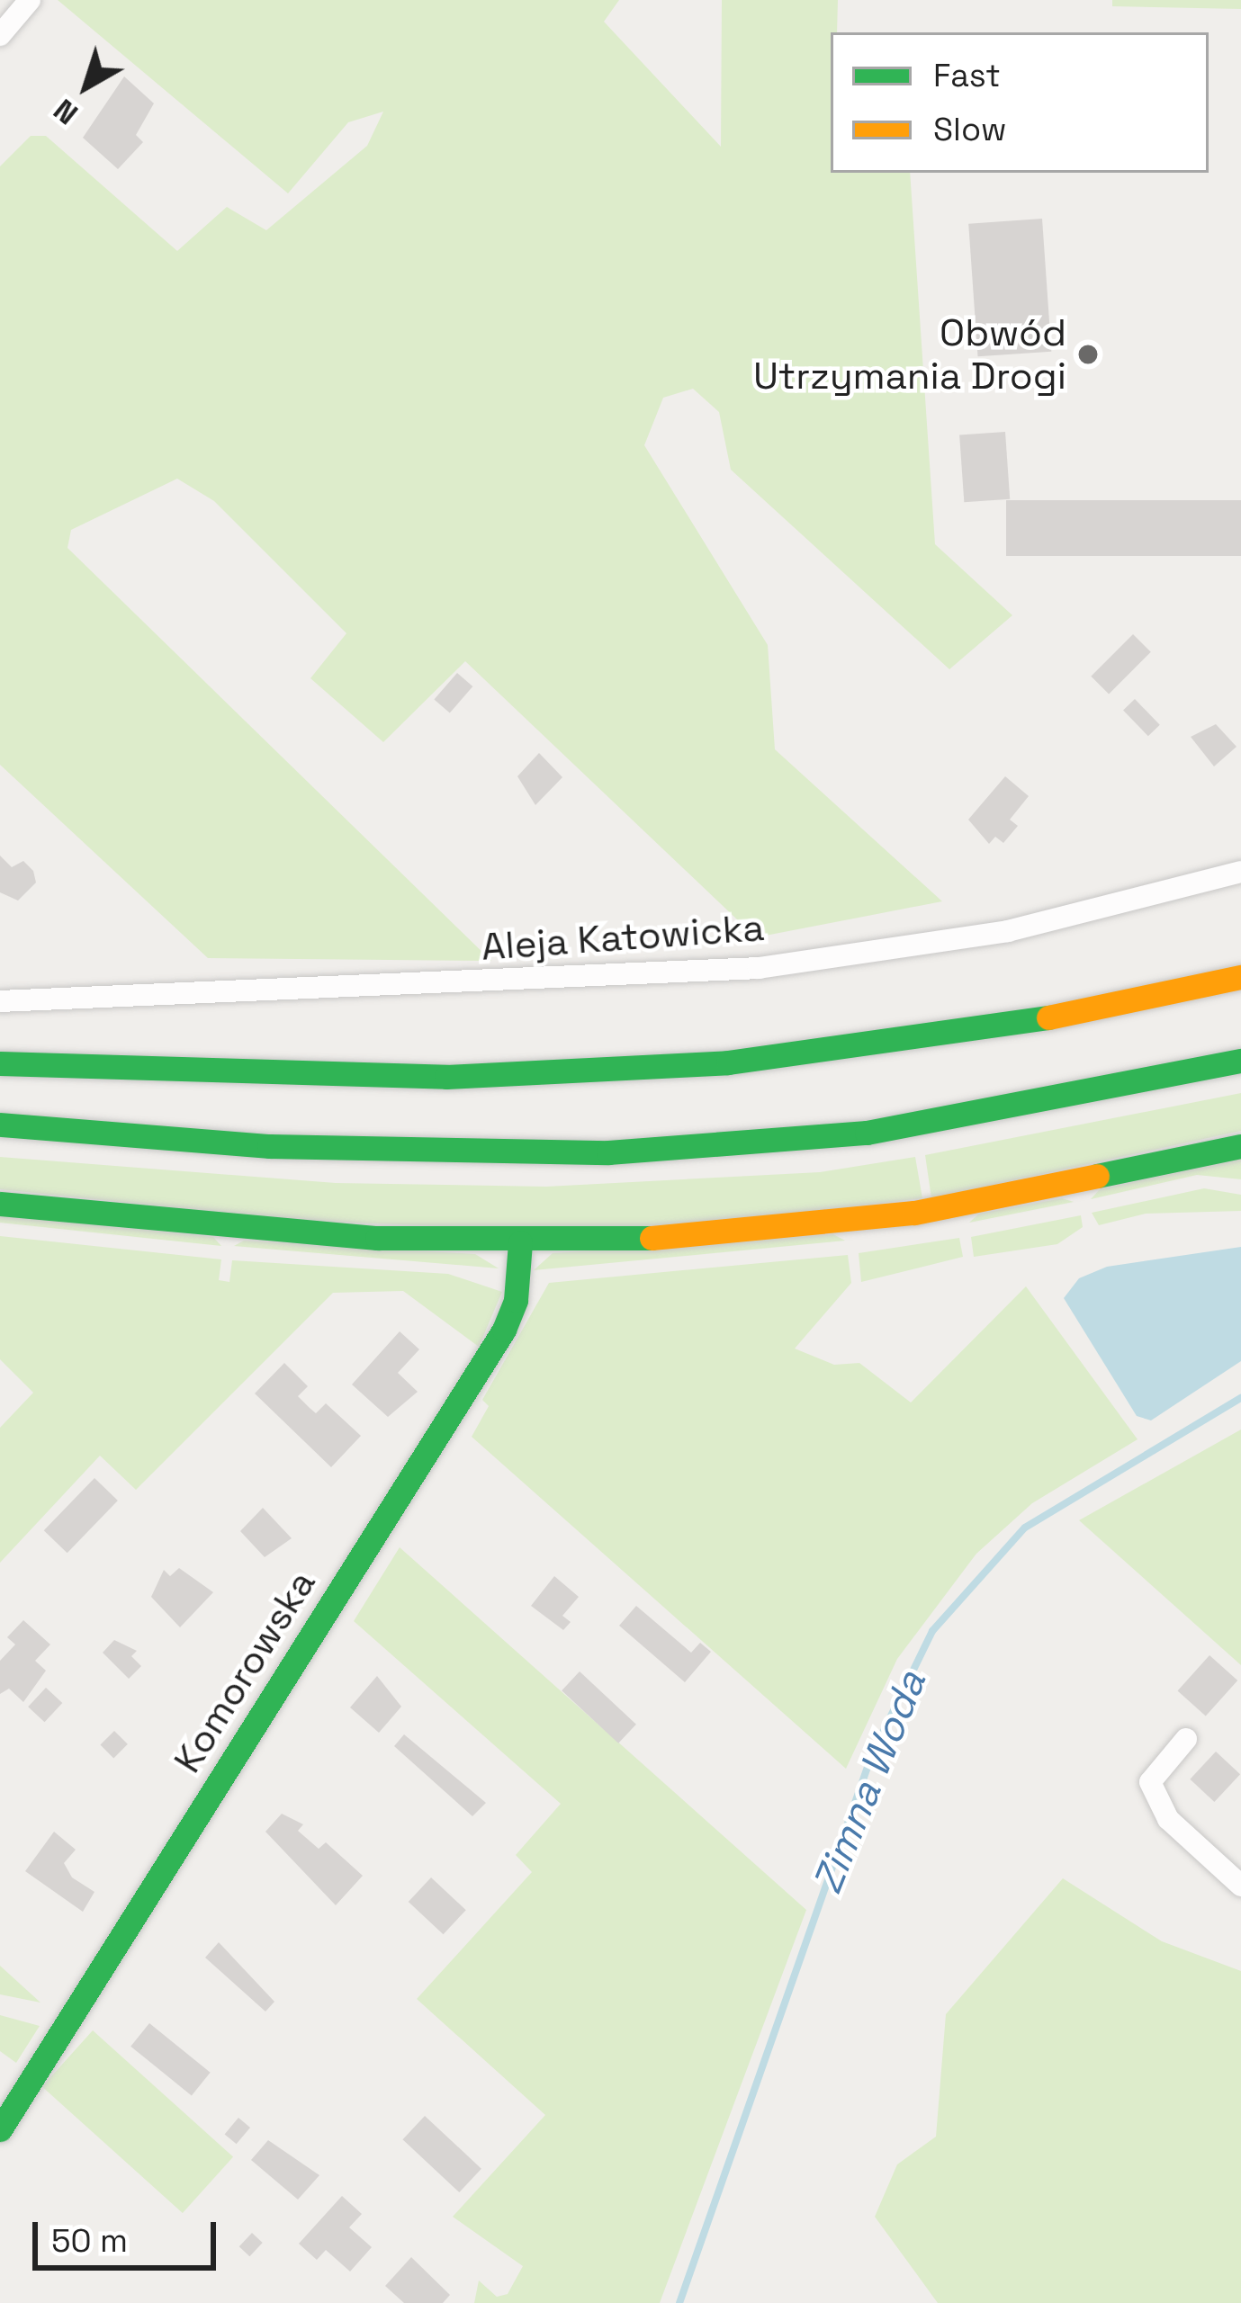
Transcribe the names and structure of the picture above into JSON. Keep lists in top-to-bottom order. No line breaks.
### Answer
{"streets":{"main road":["Komorowska"],"street":["Aleja Katowicka"]},"water":["Zimna Woda"],"places":["Obwód Utrzymania Drogi"],"legend":["Fast","Slow"],"scale_bar":"50 m","north":"bottom left"}
